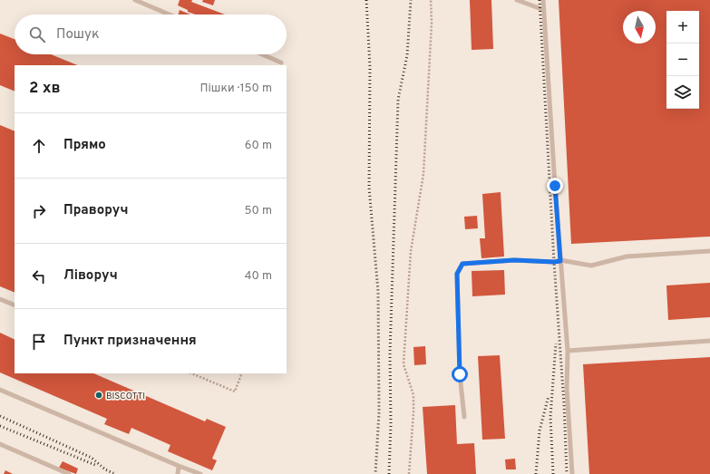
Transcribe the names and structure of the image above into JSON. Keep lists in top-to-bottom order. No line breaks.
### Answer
{"places":["BISCOTTI"],"north":"bottom","page":{"map_buttons":["+","−"],"search":"Пошук","heading":["2 хв","Пішки · 150 m"],"list":[["Прямо","60 m"],["Праворуч","50 m"],["Ліворуч","40 m"],"Пункт призначення"]}}
